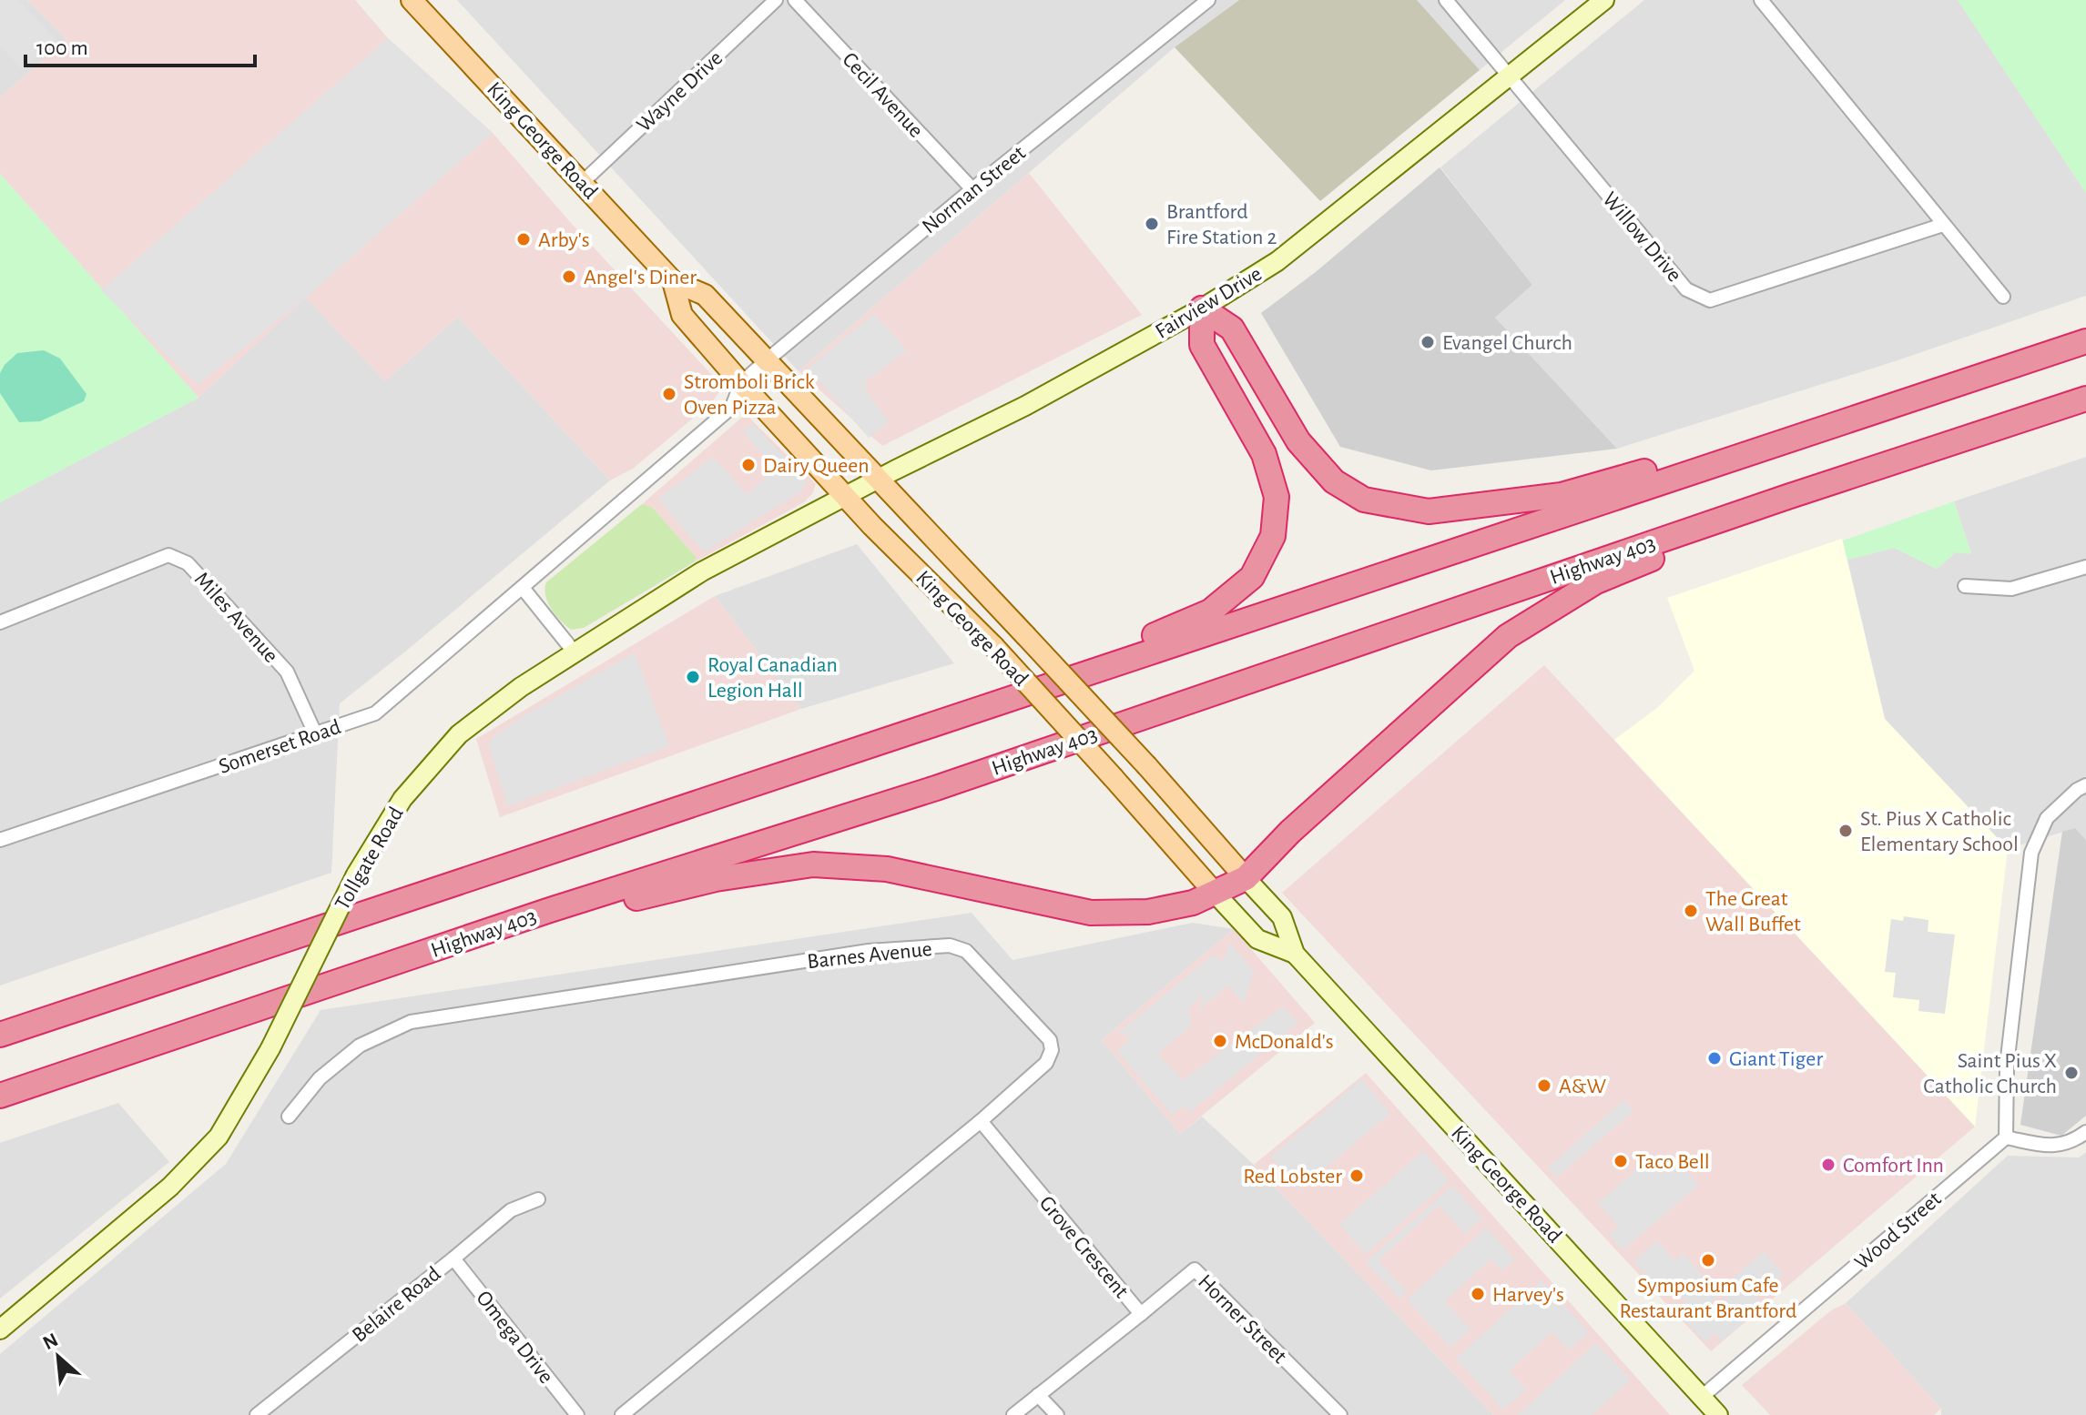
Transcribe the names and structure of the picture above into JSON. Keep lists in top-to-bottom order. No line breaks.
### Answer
{"streets":{"highway":["Highway 403"],"main road":["King George Road","Fairview Drive","Tollgate Road"],"street":["Wayne Drive","Cecil Avenue","Norman Street","Willow Drive","Miles Avenue","Somerset Road","Barnes Avenue","Wood Street","Grove Crescent","Belaire Road","Horner Street","Omega Drive"]},"crossings":[["Wayne Drive","King George Road"],["Cecil Avenue","Norman Street"],["King George Road","Norman Street"],["King George Road","Fairview Drive"],["King George Road","Somerset Road"],["King George Road","Tollgate Road"],["King George Road","Wood Street"],["Norman Street","Somerset Road"],["Willow Drive","Fairview Drive"],["Fairview Drive","Tollgate Road"],["Miles Avenue","Somerset Road"],["Barnes Avenue","Grove Crescent"],["Grove Crescent","Horner Street"],["Belaire Road","Omega Drive"]],"places":["Brantford Fire Station 2","Arby's","Angel's Diner","Evangel Church","Stromboli Brick Oven Pizza","Dairy Queen","Royal Canadian Legion Hall","St. Pius X Catholic Elementary School","The Great Wall Buffet","McDonald's","Giant Tiger","Saint Pius X Catholic Church","A&W","Taco Bell","Comfort Inn","Red Lobster","Symposium Cafe Restaurant Brantford","Harvey's"],"scale_bar":"100 m","north":"top left"}
